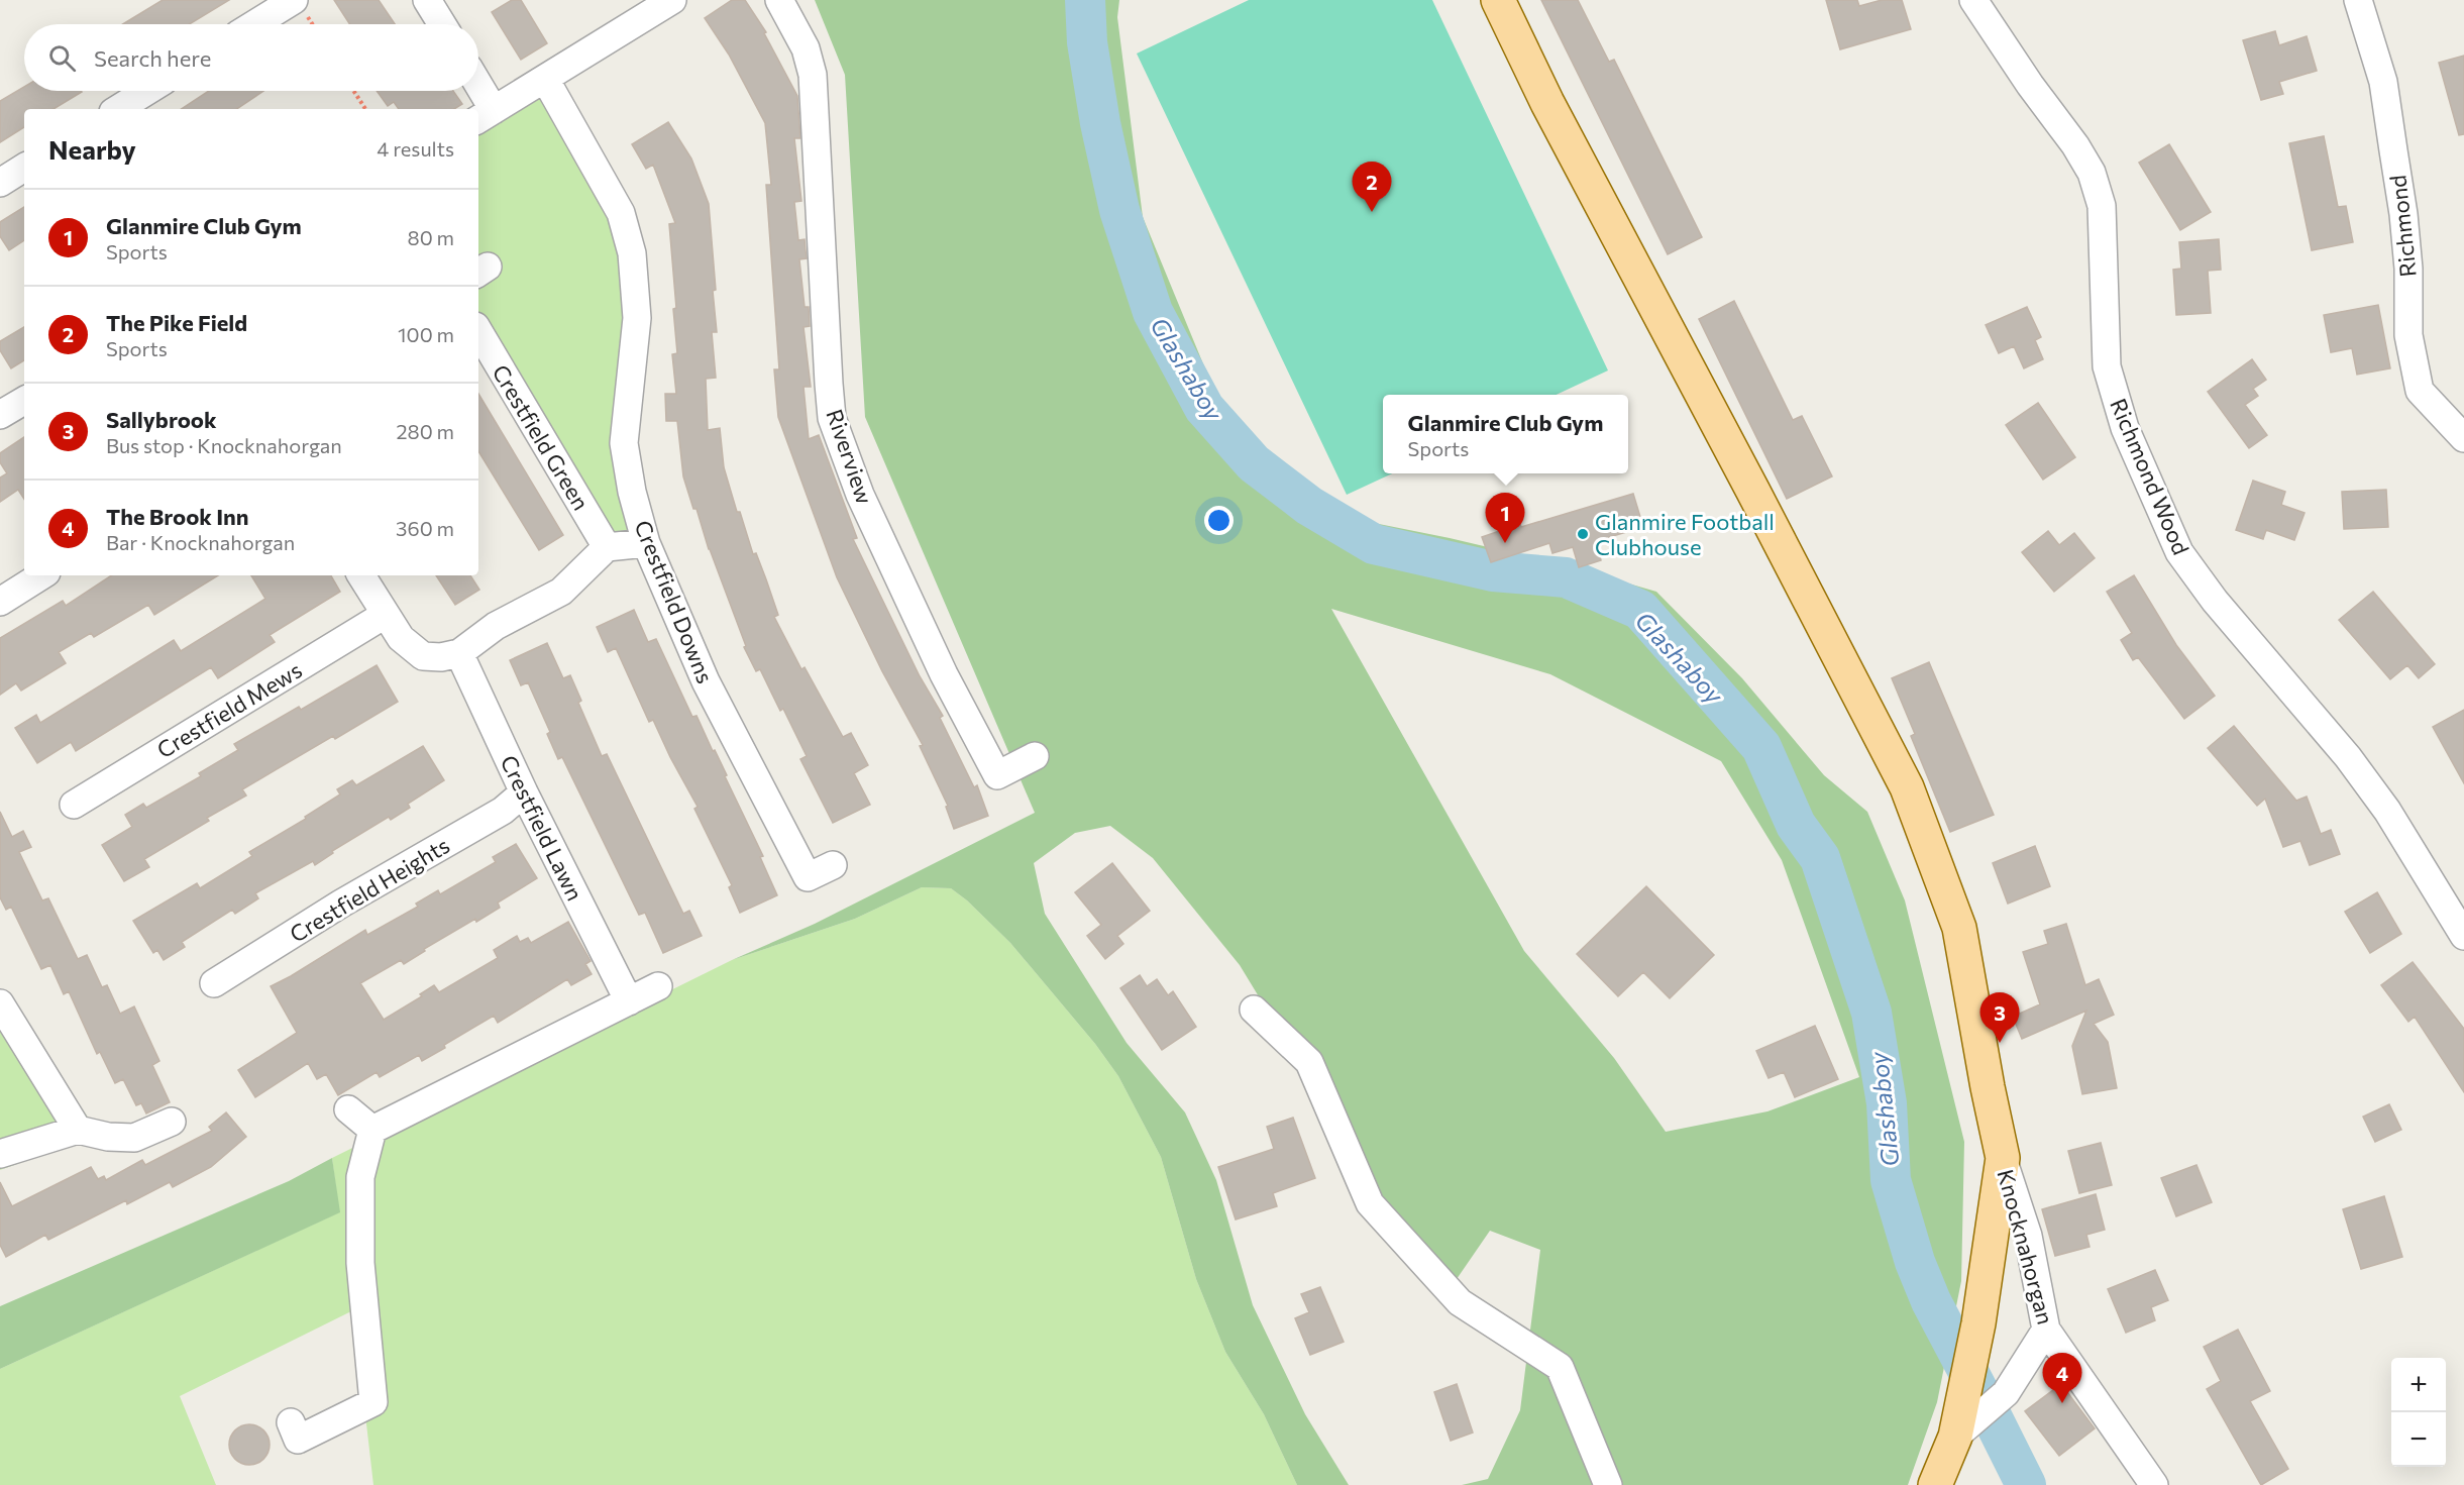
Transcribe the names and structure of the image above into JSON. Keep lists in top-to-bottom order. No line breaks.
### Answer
{"streets":{"street":["Richmond","Crestfield Green","Riverview","Richmond Wood","Crestfield Downs","Crestfield Mews","Crestfield Lawn","Crestfield Heights","Knocknahorgan"]},"crossings":[["Crestfield Lawn","Crestfield Heights"]],"water":["Glashaboy"],"places":["Glanmire Football Clubhouse"],"page":{"search":"Search here","heading":["Nearby","4 results"],"pins":["2","1","3","4"],"list":[{"mark":"1","name":"Glanmire Club Gym","note":"Sports","value":"80 m"},{"mark":"2","name":"The Pike Field","note":"Sports","value":"100 m"},{"mark":"3","name":"Sallybrook","note":"Bus stop · Knocknahorgan","value":"280 m"},{"mark":"4","name":"The Brook Inn","note":"Bar · Knocknahorgan","value":"360 m"}],"popup":["Glanmire Club Gym","Sports"],"map_buttons":["+","−"]}}
